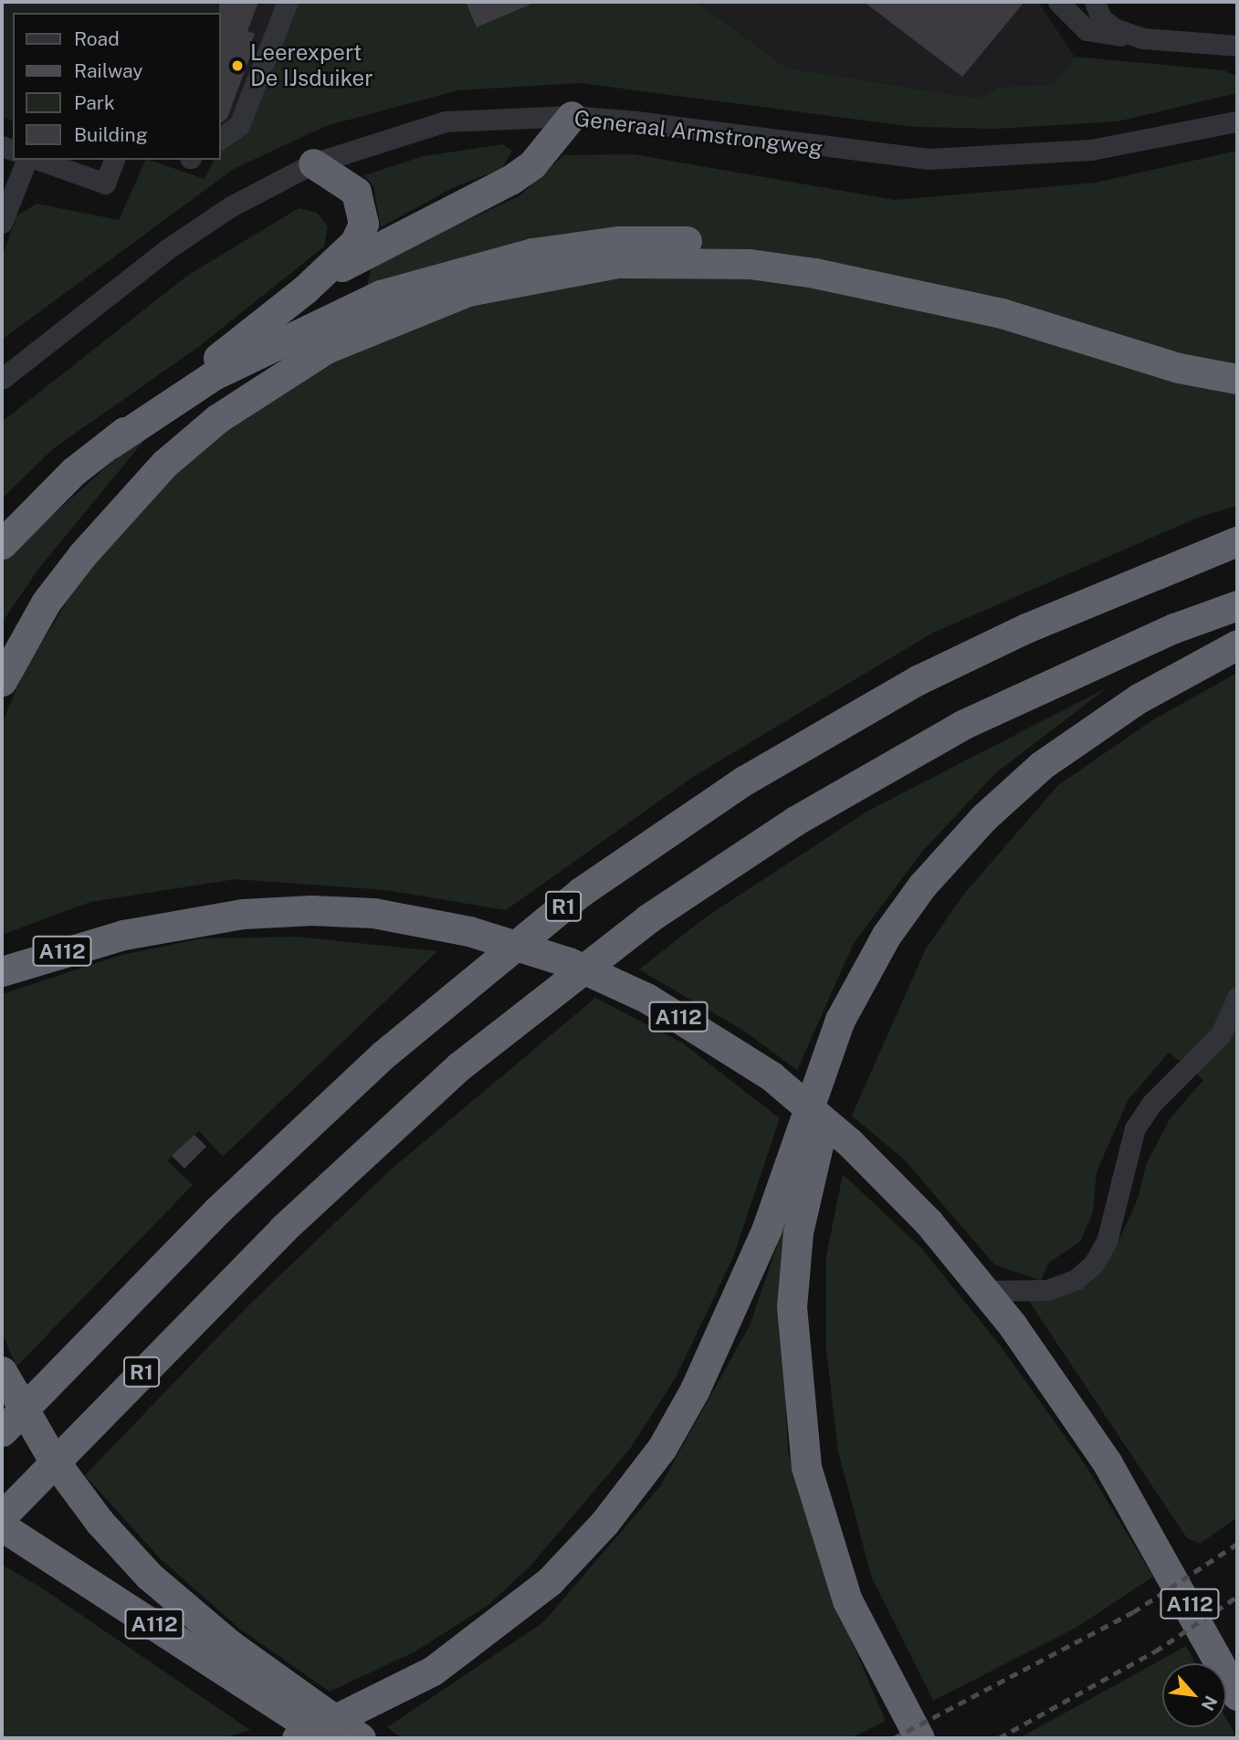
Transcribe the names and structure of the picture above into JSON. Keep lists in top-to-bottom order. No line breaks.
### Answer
{"streets":{"highway":["R1","A112"],"street":["Generaal Armstrongweg"]},"places":["Leerexpert De IJsduiker"],"legend":["Road","Railway","Park","Building"],"north":"bottom right"}
